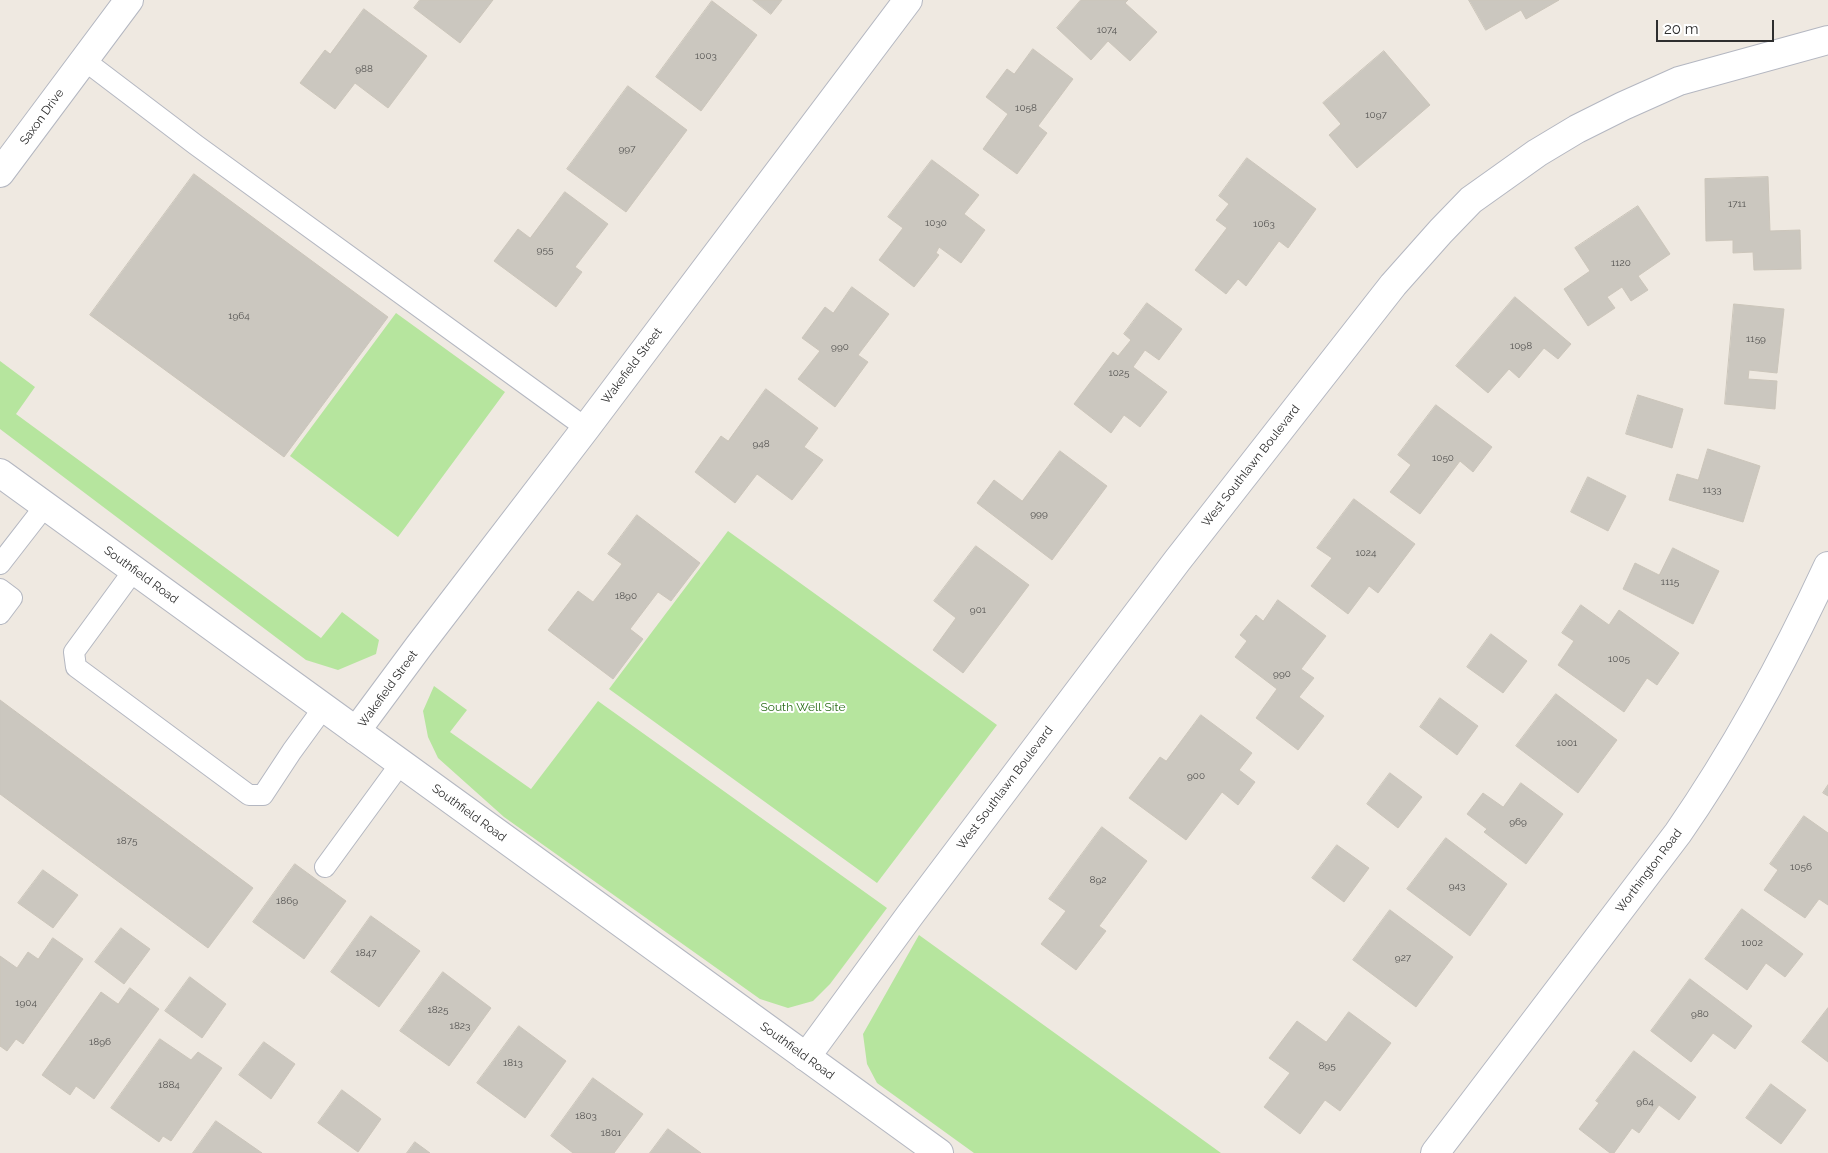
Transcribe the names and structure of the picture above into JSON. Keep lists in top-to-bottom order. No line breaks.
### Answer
{"streets":{"street":["Saxon Drive","Wakefield Street","West Southlawn Boulevard","Southfield Road","Worthington Road"]},"crossings":[["Wakefield Street","Southfield Road"],["West Southlawn Boulevard","Southfield Road"]],"parks":["South Well Site"],"house_numbers":["1074","1003","988","1058","1097","997","1711","1030","1063","955","1120","1964","1159","1098","990","1025","948","1050","1133","999","1024","1115","1890","901","1005","990","1001","900","969","1875","1056","892","943","1869","1002","1847","927","1904","1825","980","1823","1896","1813","895","1884","964","1803","1801"],"scale_bar":"20 m"}
